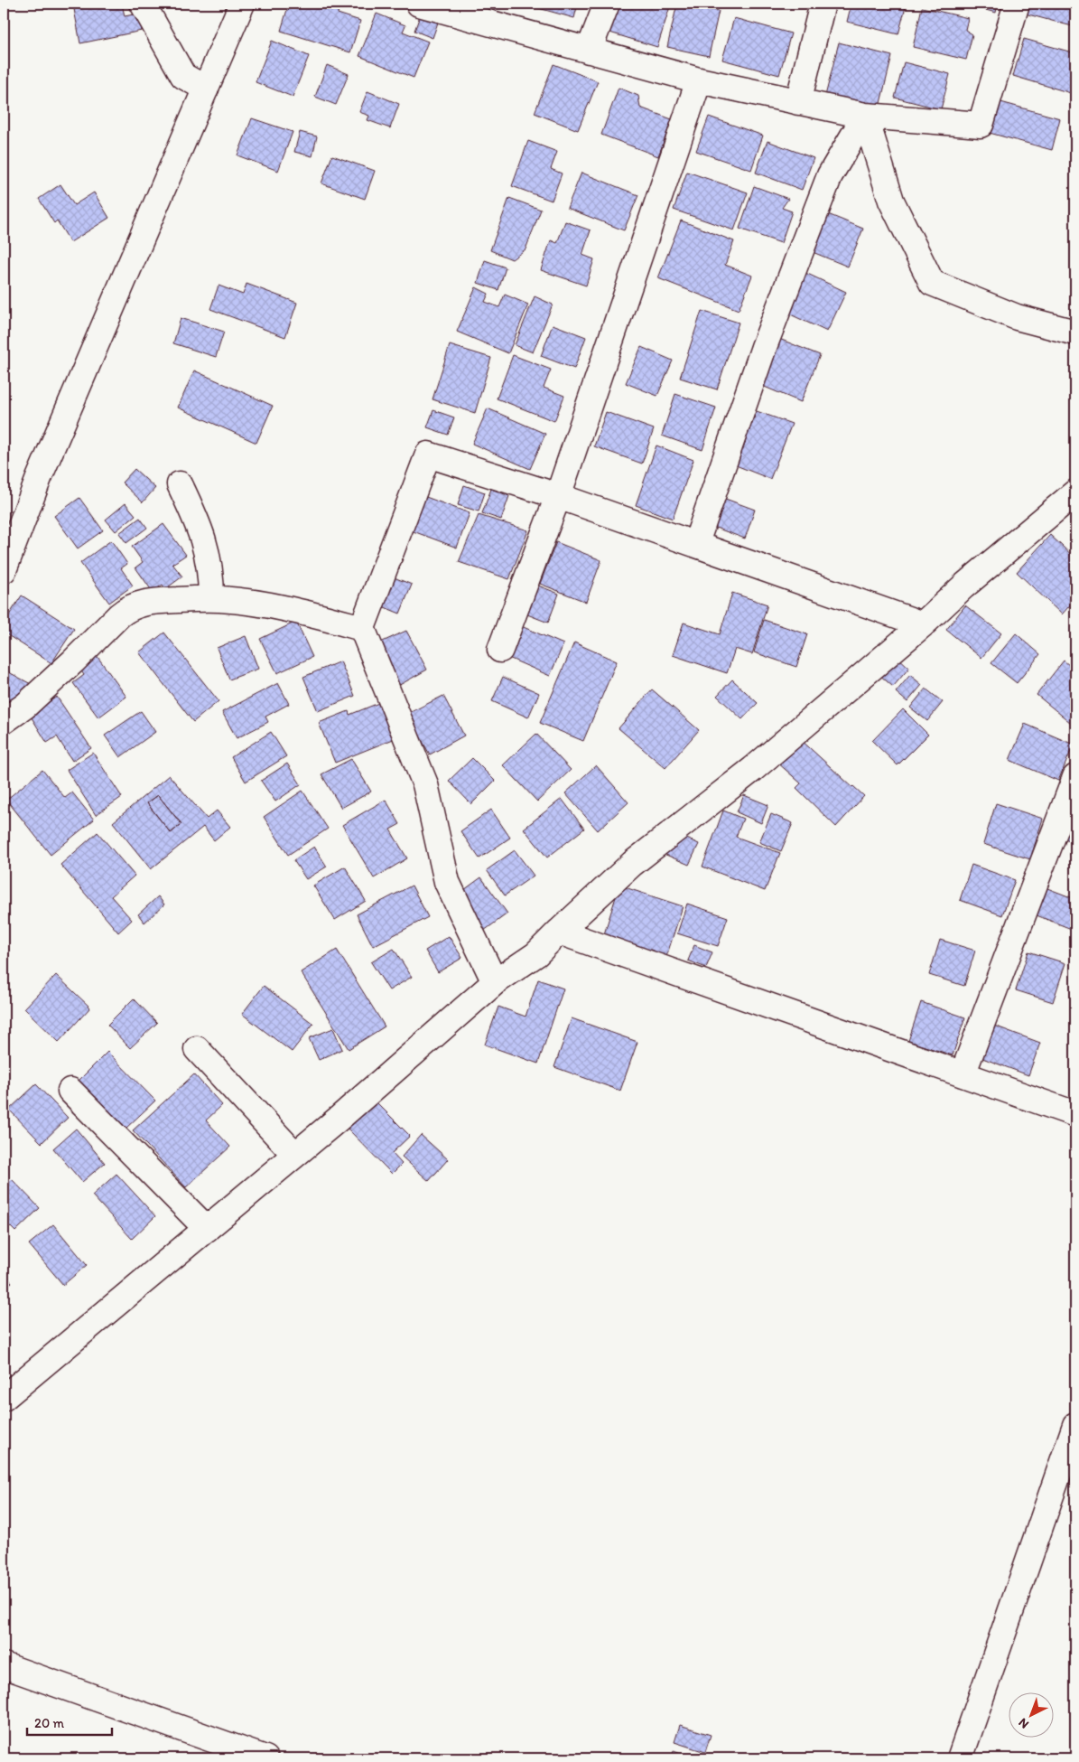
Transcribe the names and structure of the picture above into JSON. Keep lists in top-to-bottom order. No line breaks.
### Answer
{"scale_bar":"20 m","north":"bottom left"}
